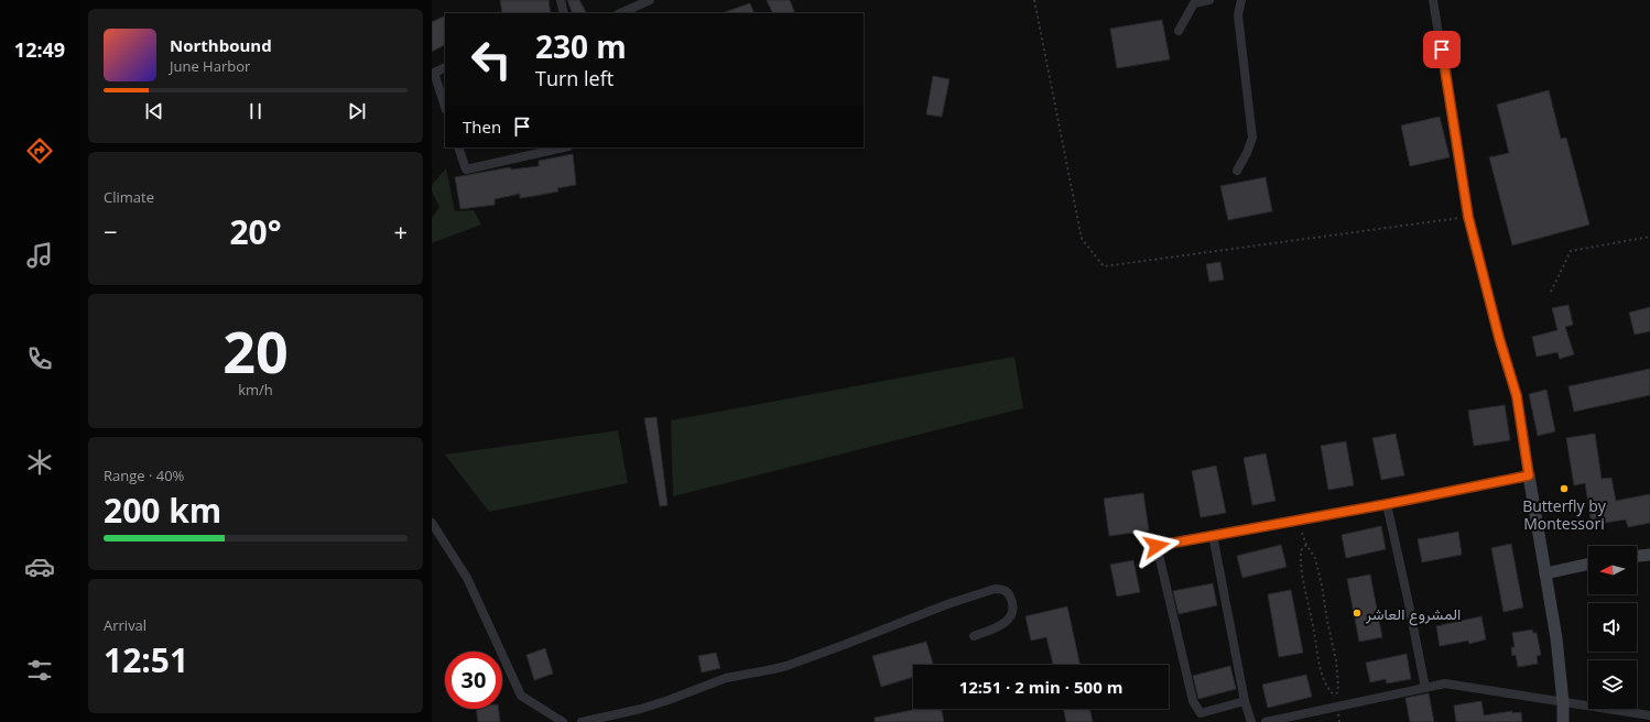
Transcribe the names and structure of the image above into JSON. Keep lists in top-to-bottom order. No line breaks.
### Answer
{"places":["Butterfly by Montessori","المشروع العاشر"],"north":"left","page":{"tabs":"12:49","turn":["230 m","Turn left"],"song":["Northbound","June Harbor"],"then":"Then","tile":["Climate",["20","km/h"],["Range · 40%","200 km"],["Arrival","12:51"]],"heat":["−","20°","+"],"limit":"30","trip":"12:51 · 2 min · 500 m"}}
